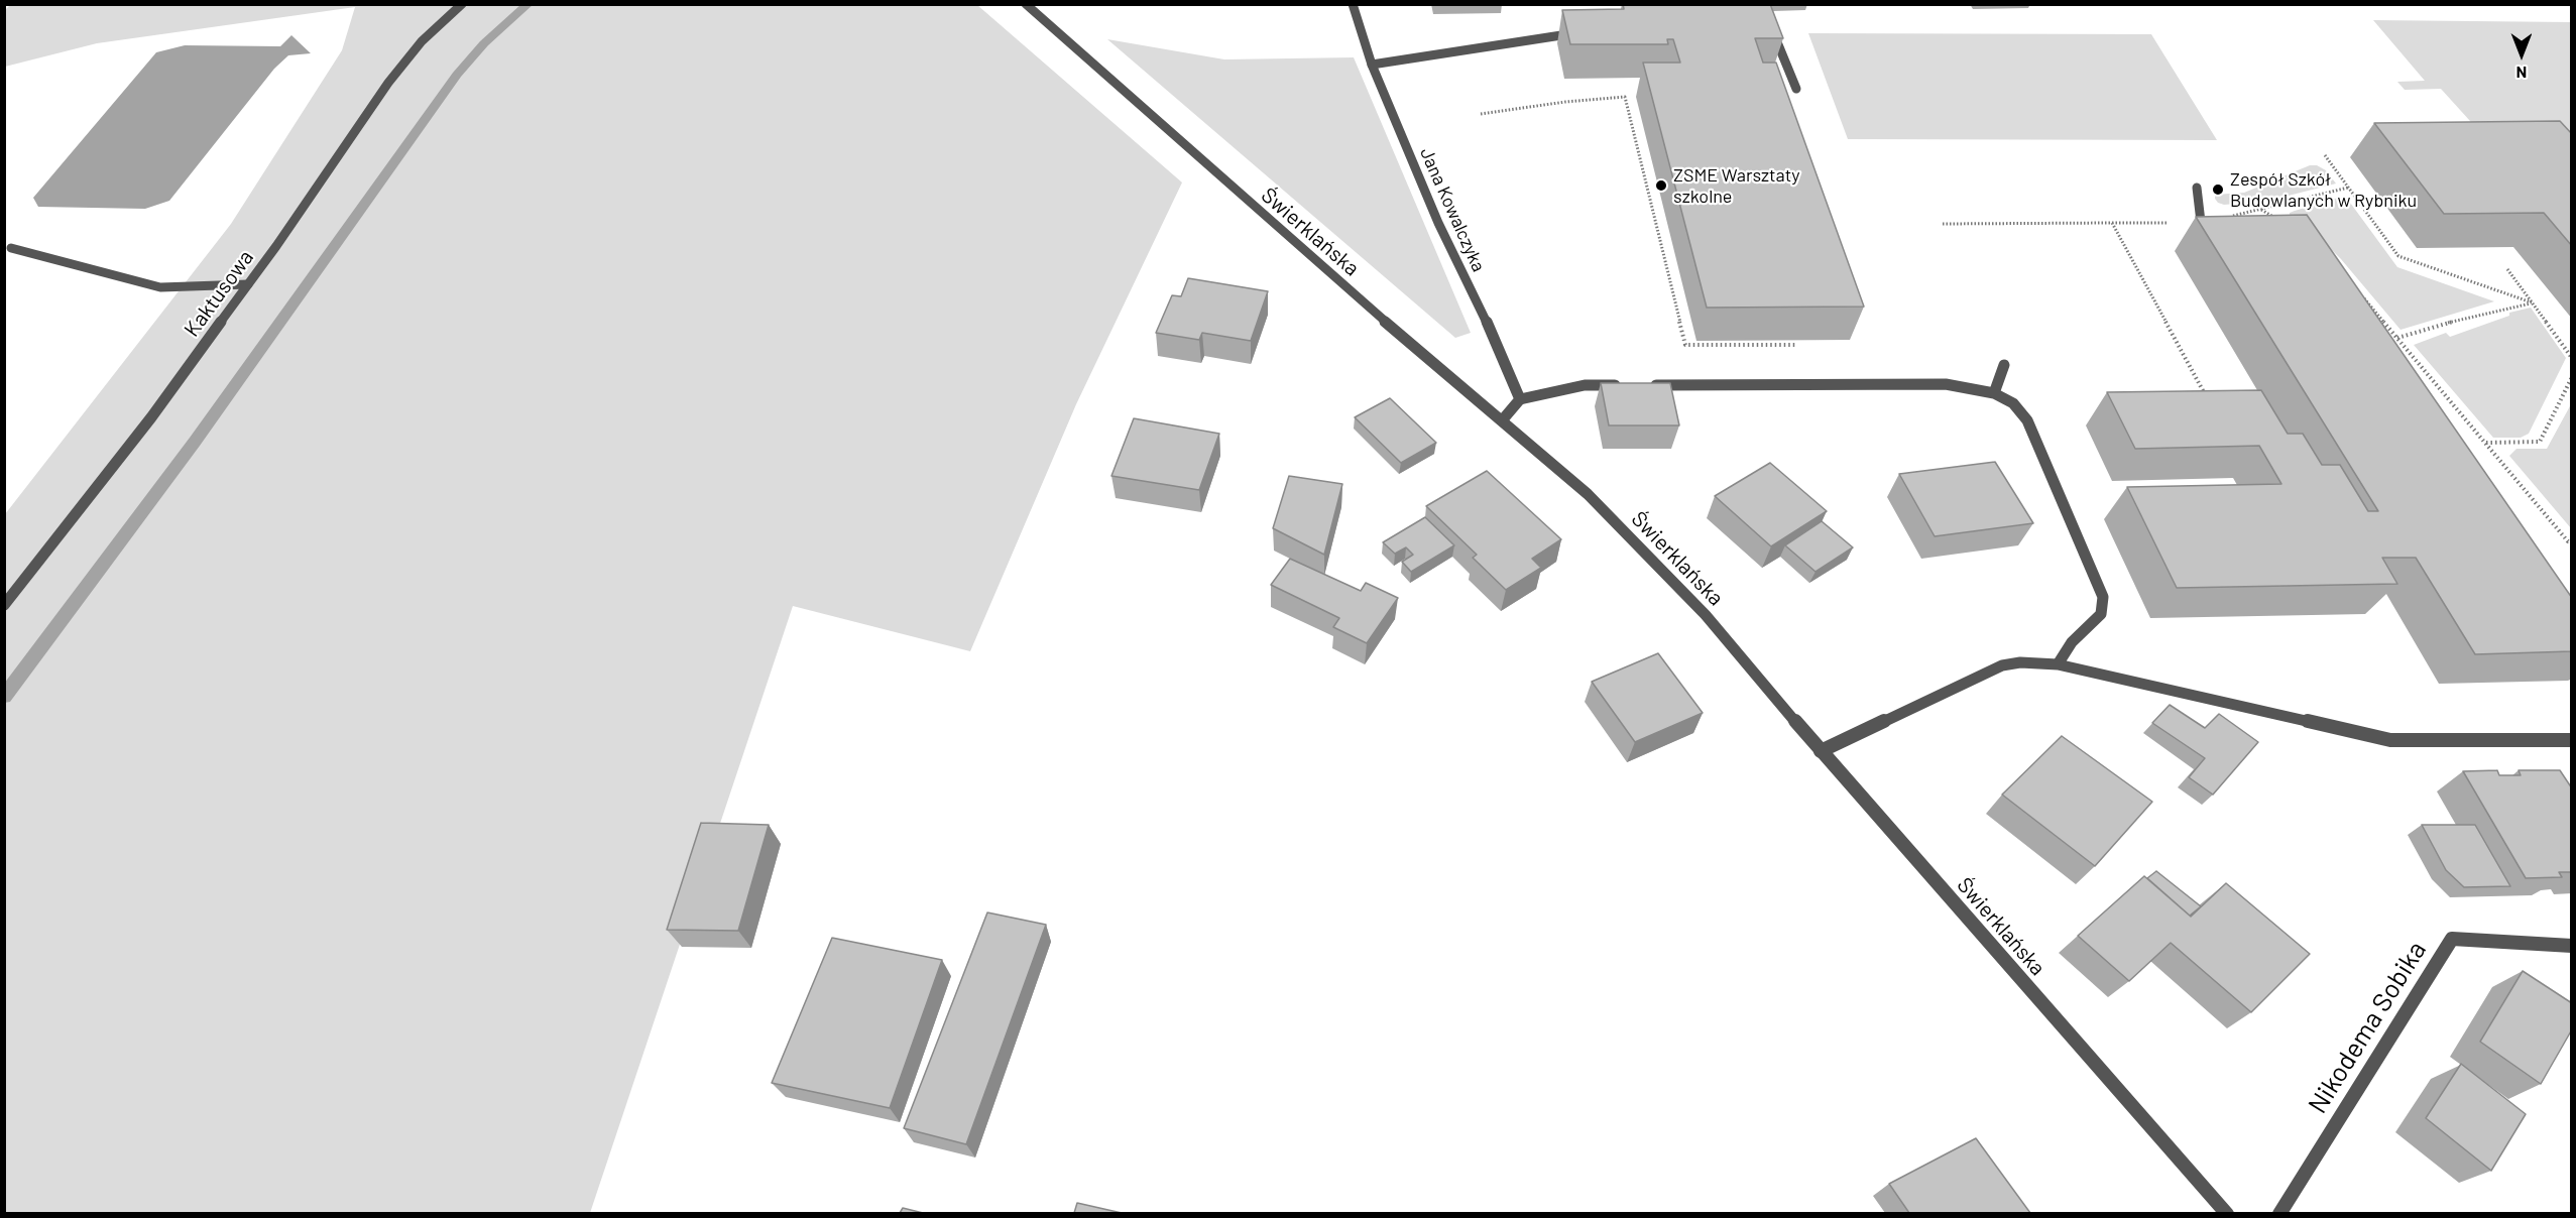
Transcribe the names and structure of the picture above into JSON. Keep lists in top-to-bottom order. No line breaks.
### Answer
{"streets":{"street":["Jana Kowalczyka","Świerklańska","Kaktusowa","Nikodema Sobika"]},"places":["ZSME Warsztaty szkolne","Zespół Szkół Budowlanych w Rybniku"],"north":"bottom"}
